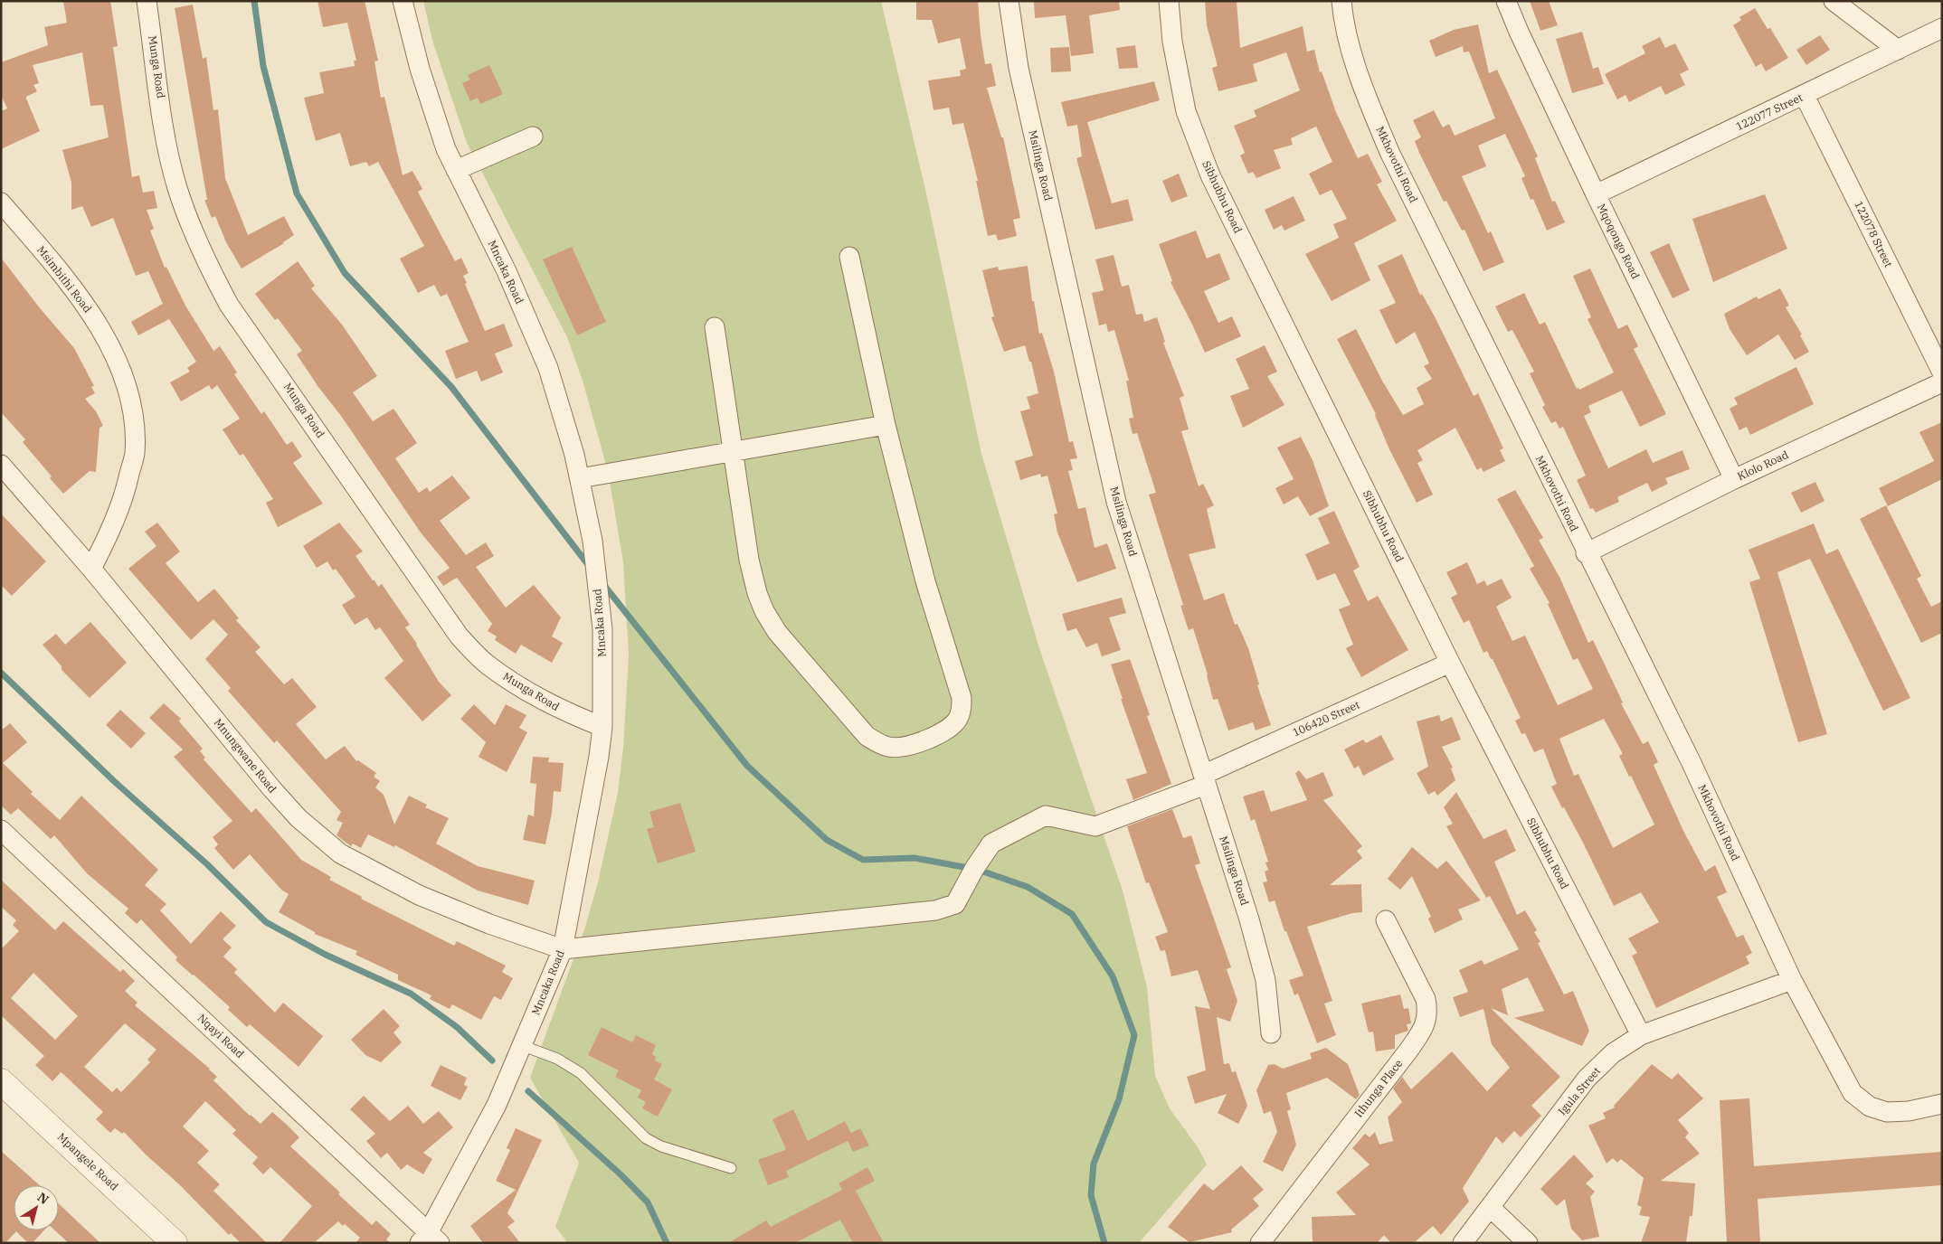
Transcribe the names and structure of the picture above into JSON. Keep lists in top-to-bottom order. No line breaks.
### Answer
{"streets":{"street":["Munga Road","122077 Street","Mkhovothi Road","Msilinga Road","Sibhubhu Road","122078 Street","Mqoqongo Road","Mncaka Road","Msimbithi Road","Klolo Road","106420 Street","Mnungwane Road","Nqayi Road","Ithunga Place","Igula Street","Mpangele Road"]},"crossings":[["Munga Road","Mncaka Road"],["122077 Street","122078 Street"],["122077 Street","Mqoqongo Road"],["Mkhovothi Road","Klolo Road"],["Mkhovothi Road","Igula Street"],["Msilinga Road","106420 Street"],["Sibhubhu Road","106420 Street"],["Sibhubhu Road","Igula Street"],["Mqoqongo Road","Klolo Road"],["Mncaka Road","106420 Street"],["Mncaka Road","Mnungwane Road"],["Mncaka Road","Nqayi Road"],["Msimbithi Road","Mnungwane Road"],["106420 Street","Mnungwane Road"]],"north":"top right"}
